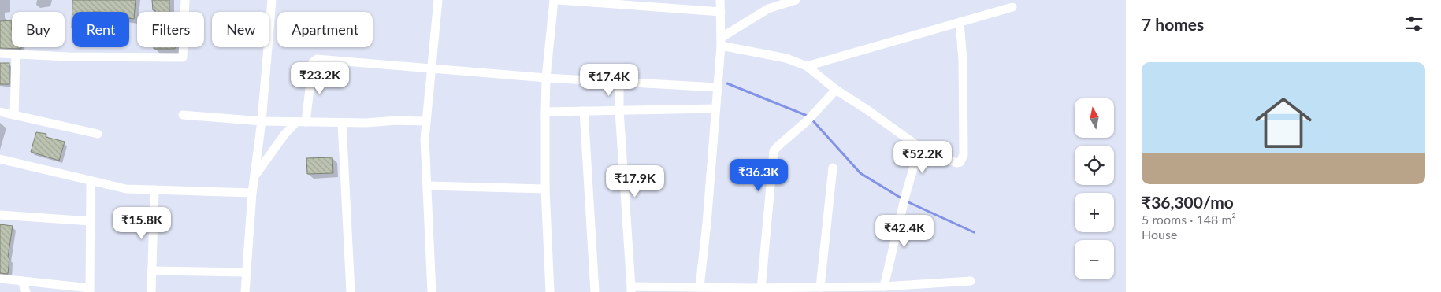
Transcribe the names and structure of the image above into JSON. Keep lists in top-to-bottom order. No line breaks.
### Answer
{"north":"top","page":{"heading":"7 homes","chip":["Buy","Rent","Filters","New","Apartment"],"list":[{"name":"₹36,300/mo","note":"5 rooms · 148 m² · House"}],"price":["₹23.2K","₹17.4K","₹52.2K","₹36.3K","₹17.9K","₹15.8K","₹42.4K"],"map_buttons":["+","−"]}}
